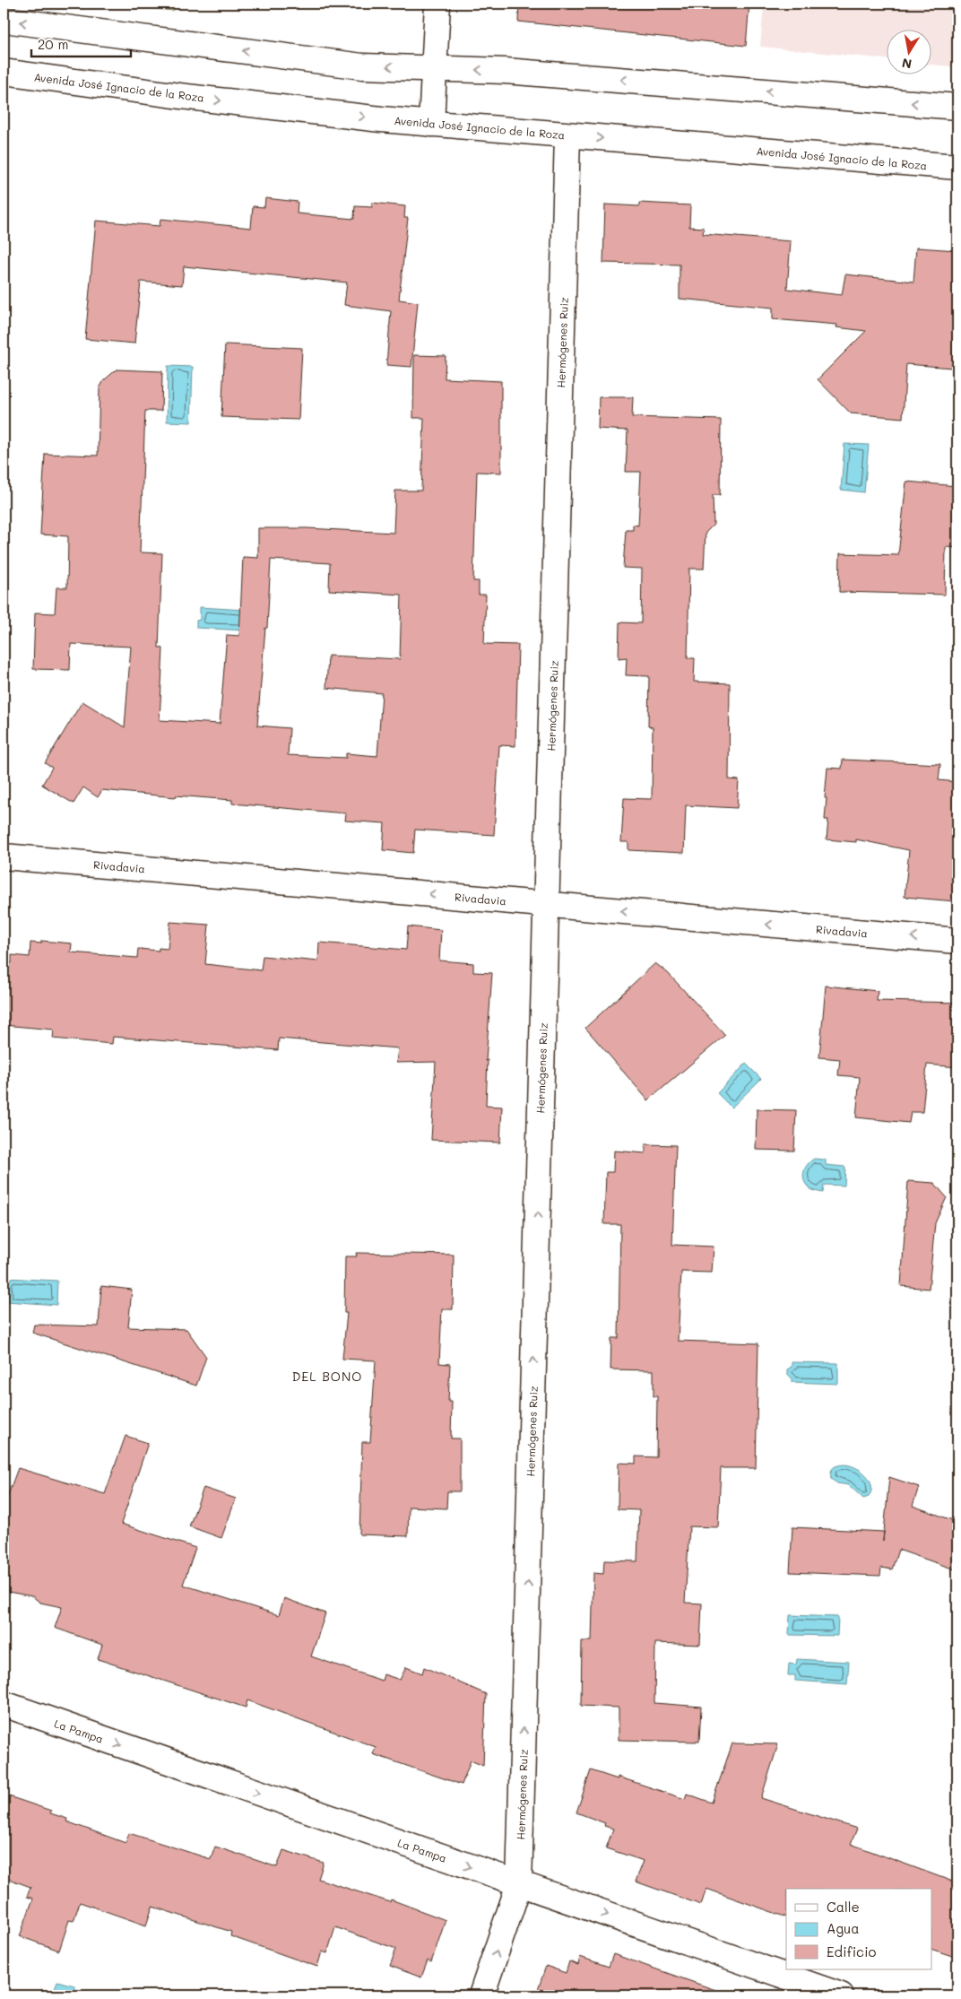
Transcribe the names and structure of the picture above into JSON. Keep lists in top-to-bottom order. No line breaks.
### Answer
{"streets":{"street":["Avenida José Ignacio de la Roza","Hermógenes Ruiz","Rivadavia","La Pampa"]},"crossings":[["Avenida José Ignacio de la Roza","Hermógenes Ruiz"],["Hermógenes Ruiz","Rivadavia"],["Hermógenes Ruiz","La Pampa"]],"one_way":["Hermógenes Ruiz","Rivadavia","La Pampa"],"districts":["DEL BONO"],"legend":["Calle","Agua","Edificio"],"scale_bar":"20 m","north":"bottom"}
